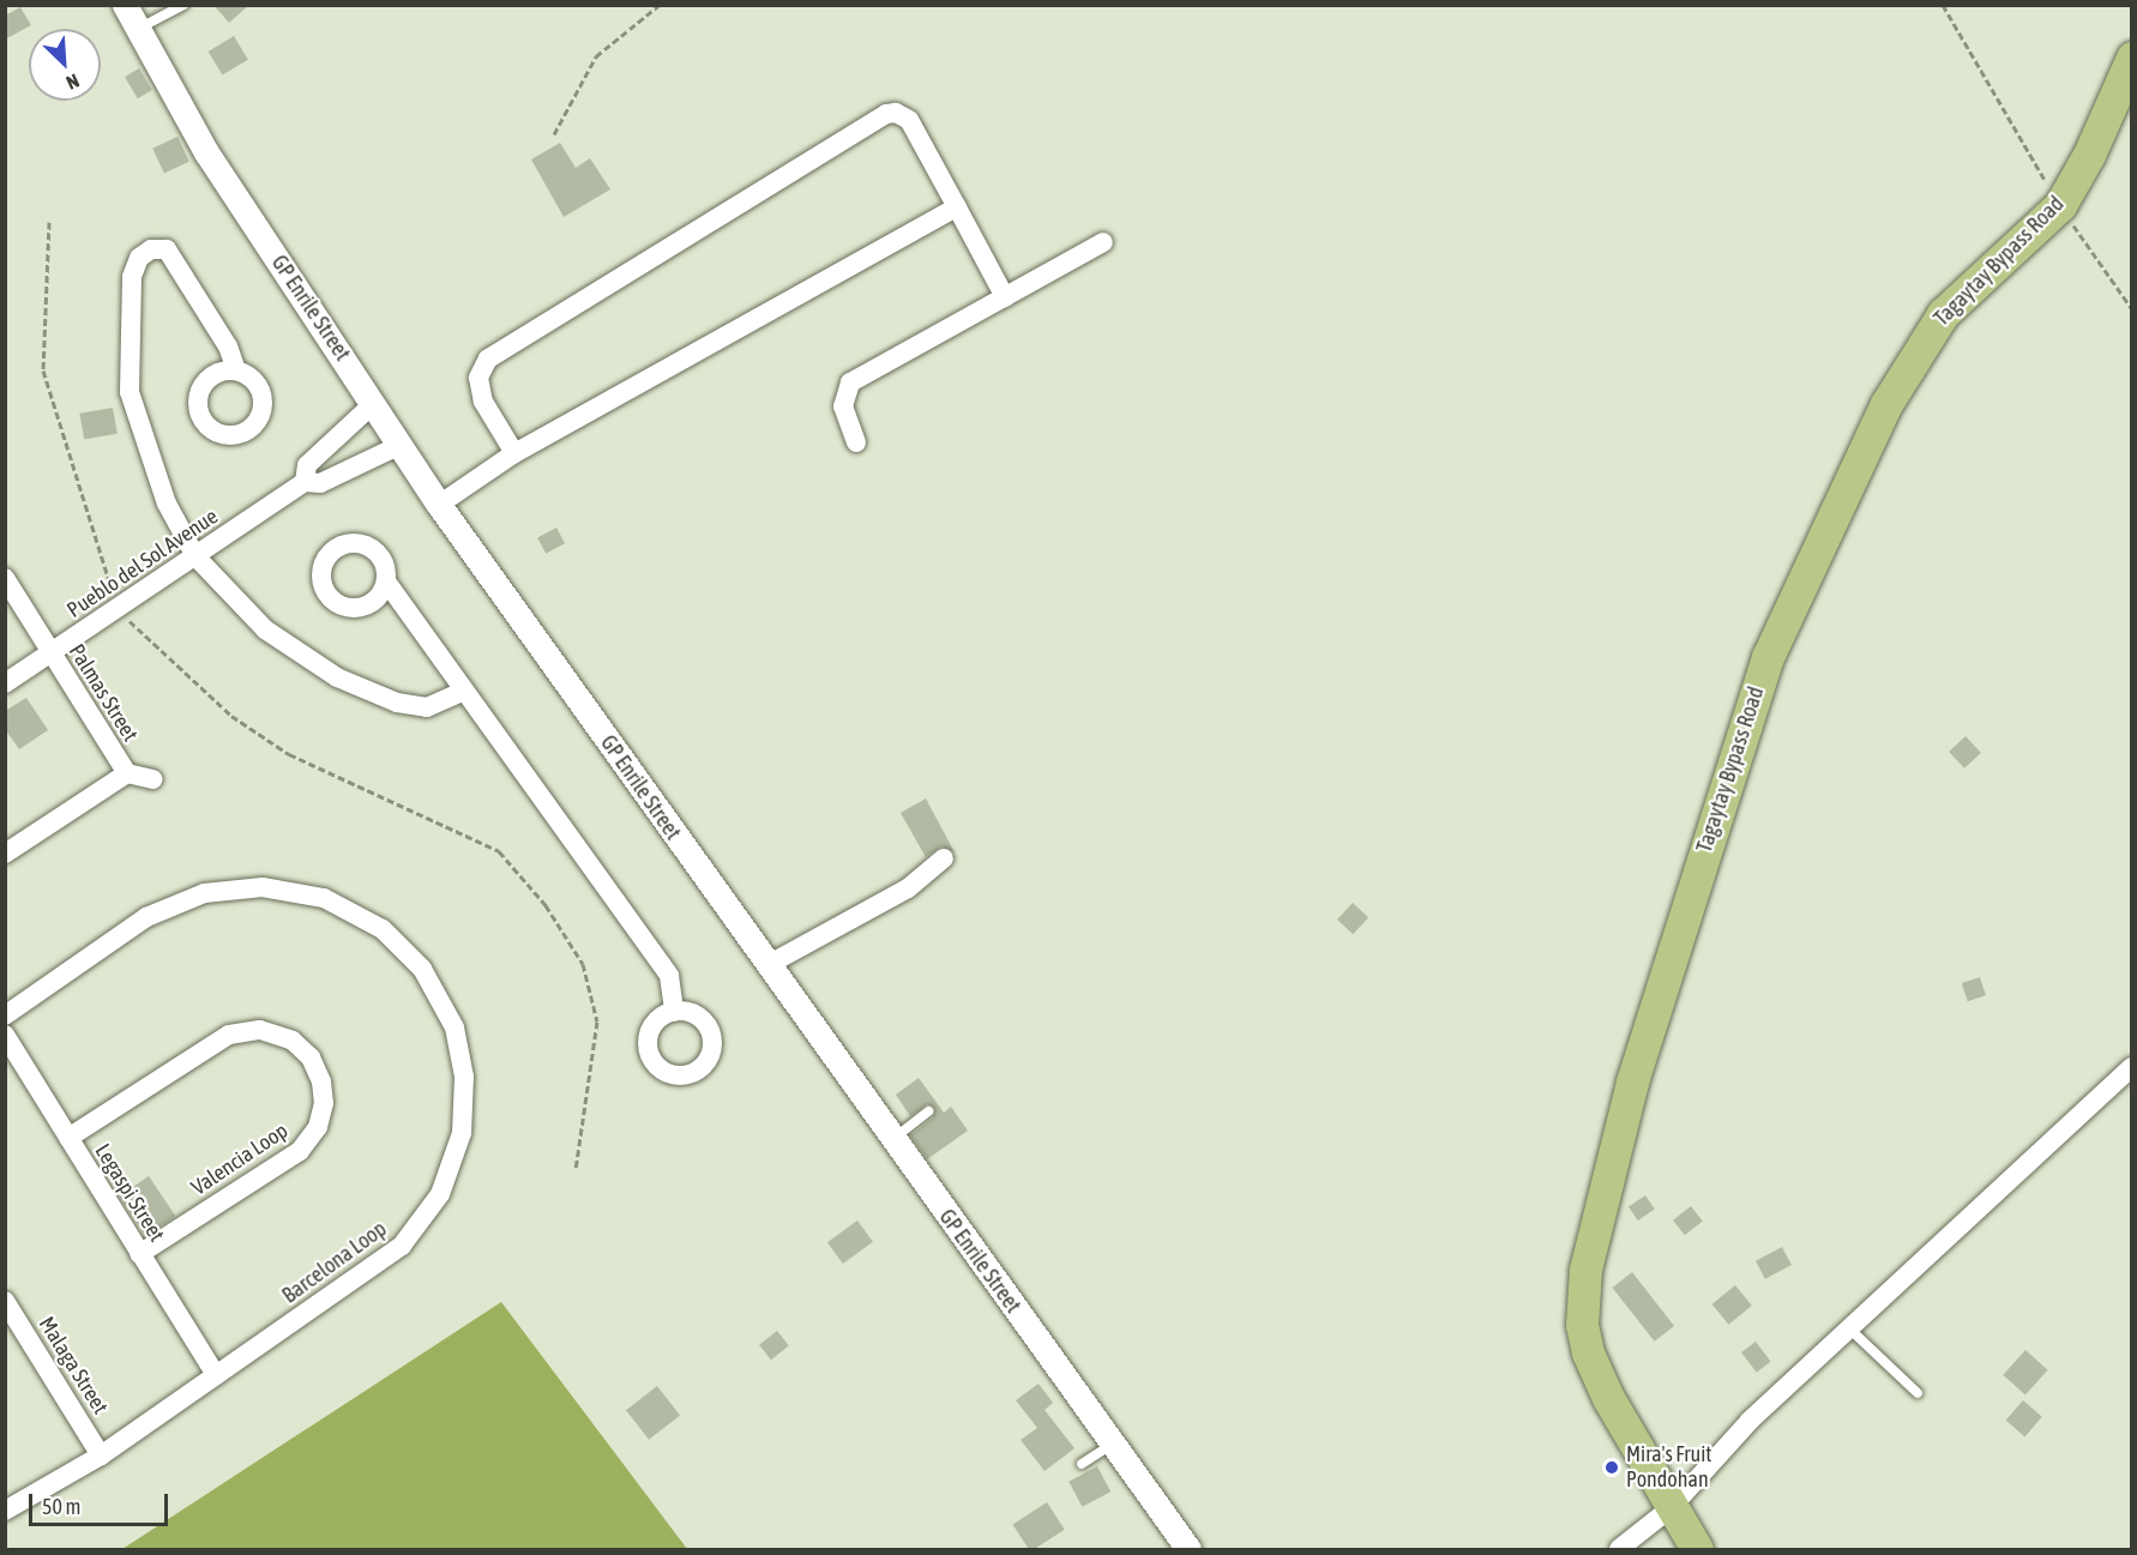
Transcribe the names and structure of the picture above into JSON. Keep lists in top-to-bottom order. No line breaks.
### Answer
{"streets":{"main road":["Tagaytay Bypass Road"],"street":["GP Enrile Street","Pueblo del Sol Avenue","Palmas Street","Valencia Loop","Legaspi Street","Barcelona Loop","Malaga Street"]},"crossings":[["GP Enrile Street","Pueblo del Sol Avenue"],["Pueblo del Sol Avenue","Palmas Street"],["Valencia Loop","Legaspi Street"],["Legaspi Street","Barcelona Loop"],["Barcelona Loop","Malaga Street"]],"places":["Mira's Fruit Pondohan"],"scale_bar":"50 m","north":"bottom right"}
